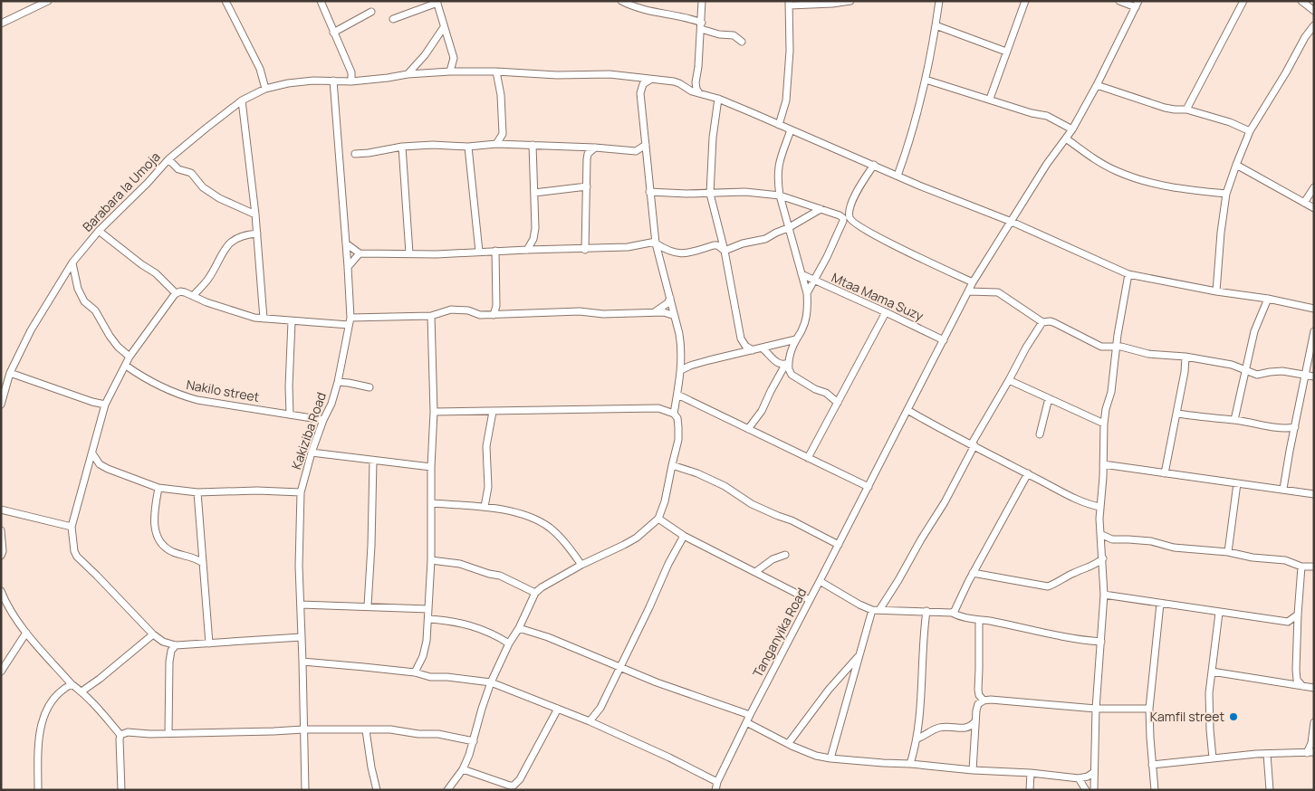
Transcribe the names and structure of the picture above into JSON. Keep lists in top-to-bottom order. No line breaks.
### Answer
{"streets":{"street":["Barabara la Umoja","Mtaa Mama Suzy","Nakilo street","Kakiziba Road","Tanganyika Road"]},"crossings":[["Barabara la Umoja","Kakiziba Road"],["Barabara la Umoja","Tanganyika Road"],["Mtaa Mama Suzy","Tanganyika Road"],["Nakilo street","Kakiziba Road"]],"places":["Kamfil street"]}
